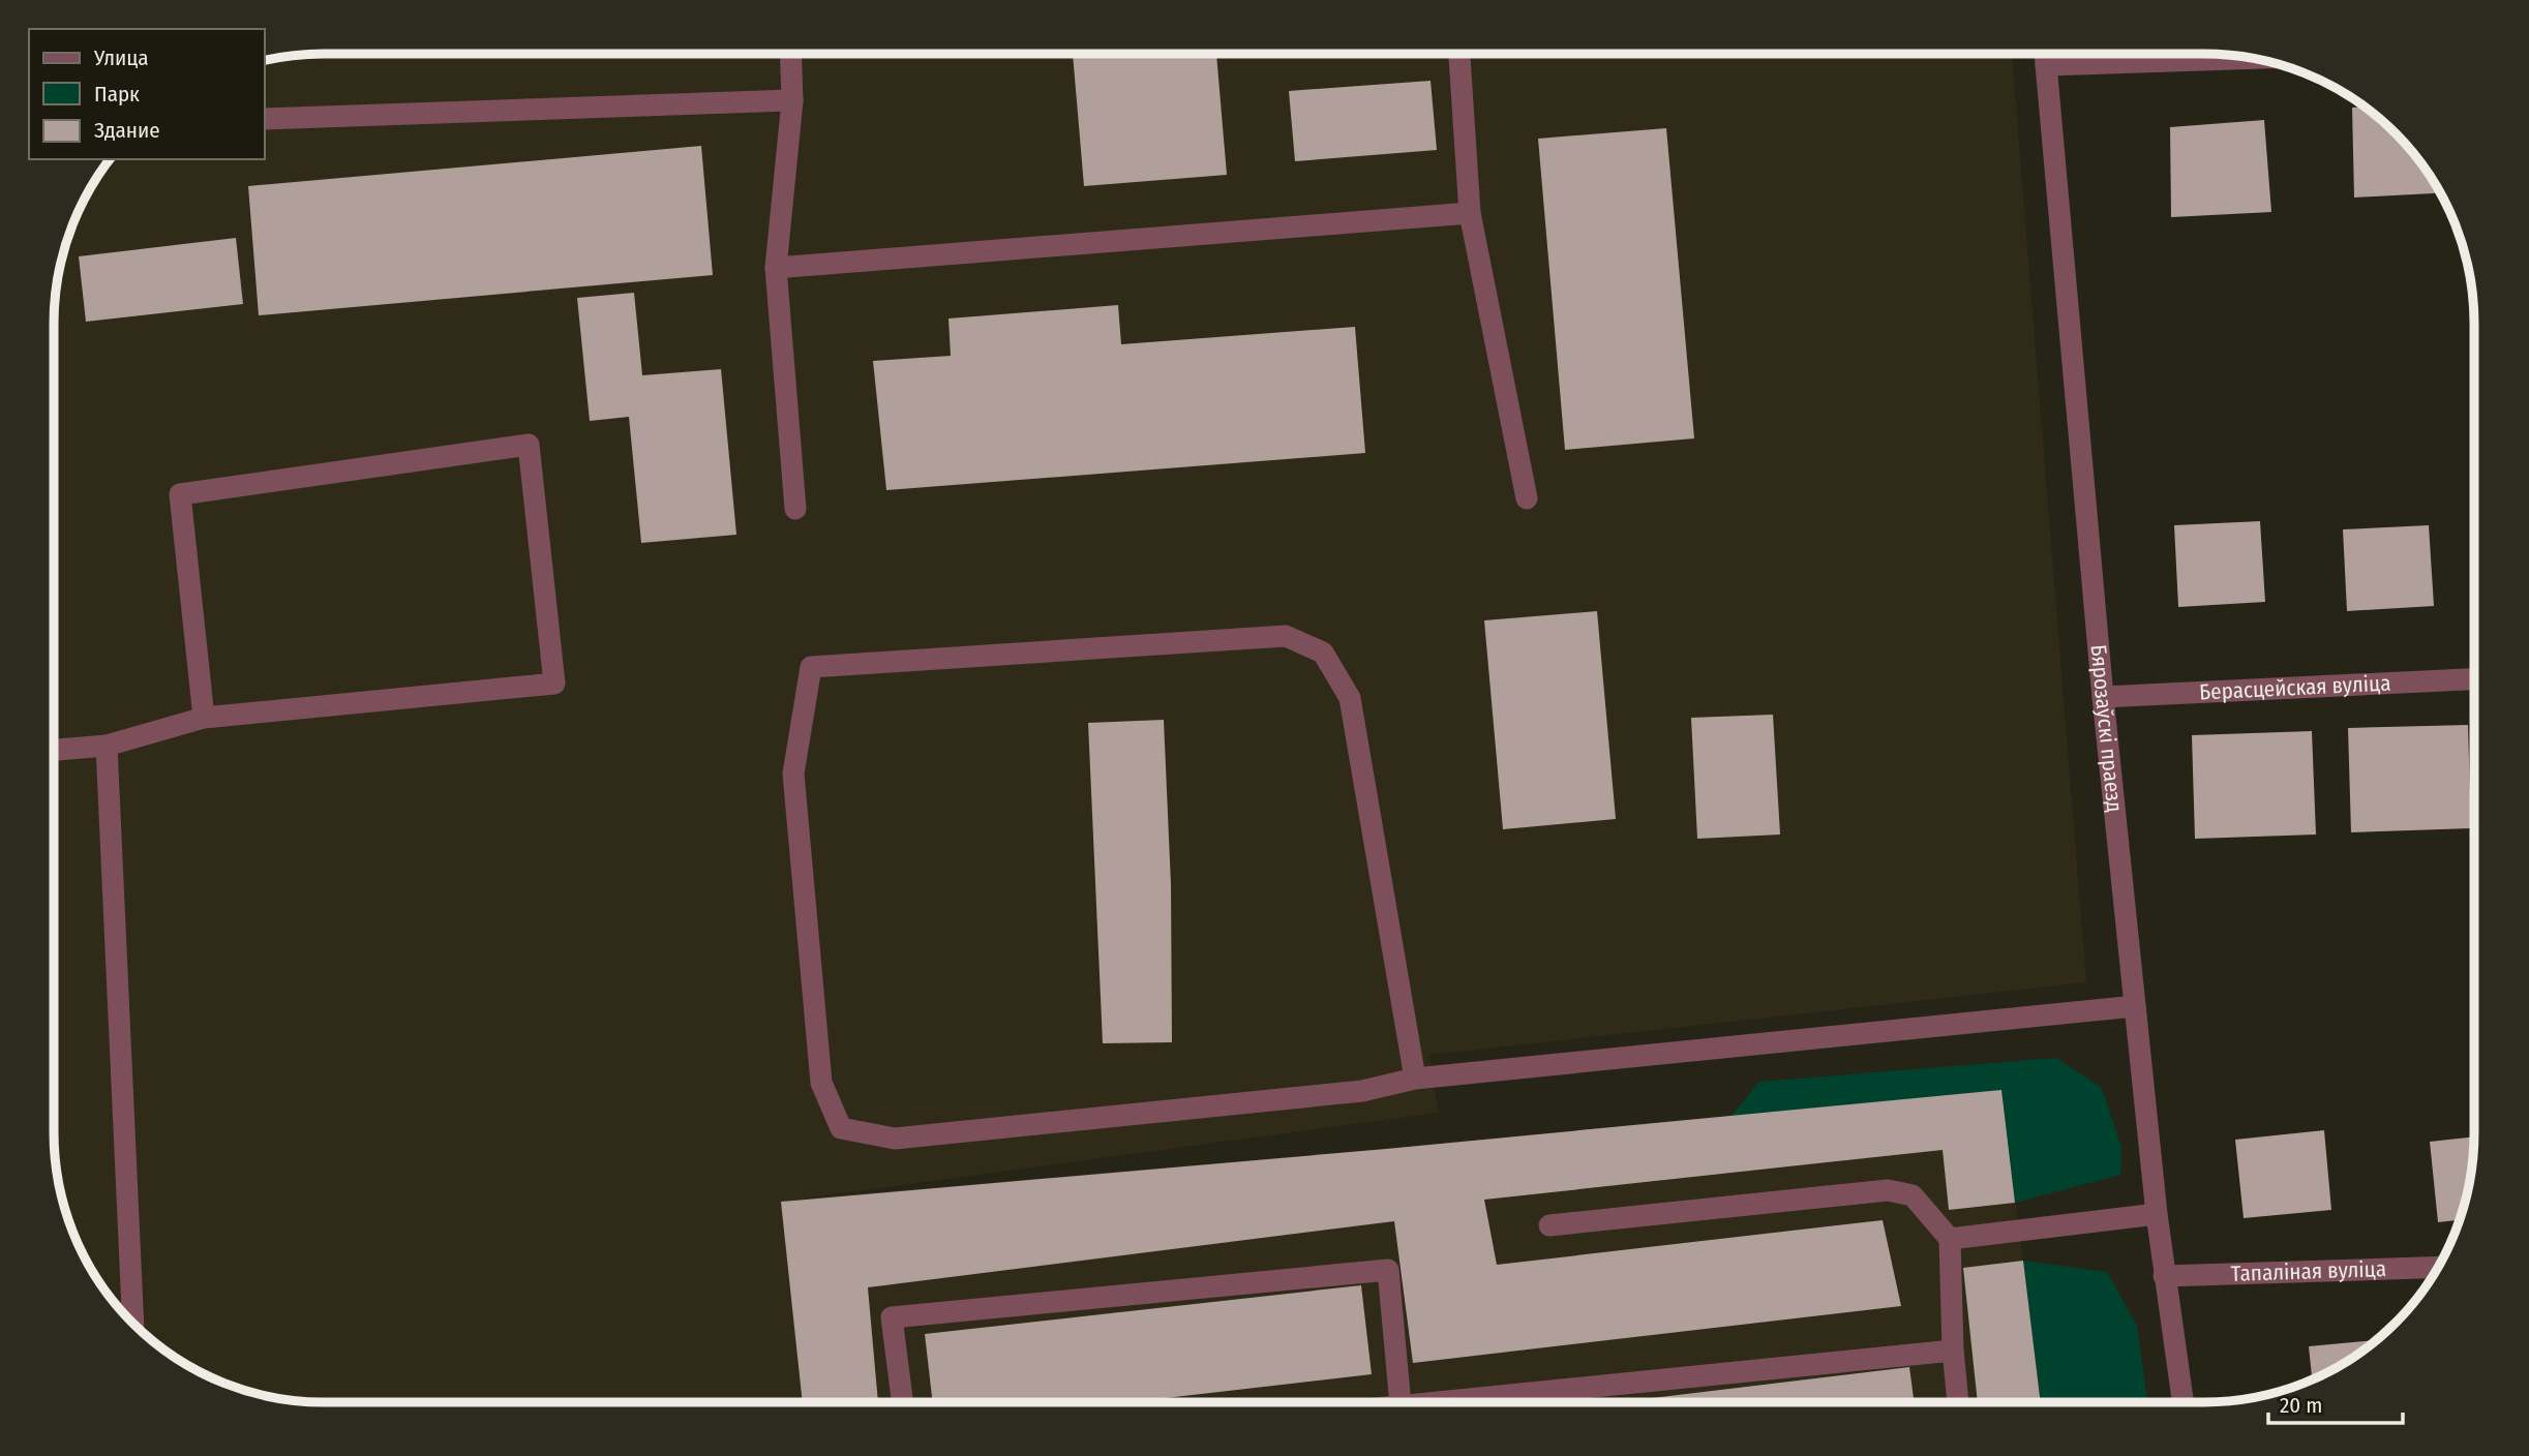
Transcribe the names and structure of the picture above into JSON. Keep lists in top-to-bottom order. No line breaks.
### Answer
{"streets":{"street":["Берасцейская вуліца","Бярозаўскі праезд","Тапаліная вуліца"]},"crossings":[["Берасцейская вуліца","Бярозаўскі праезд"],["Бярозаўскі праезд","Тапаліная вуліца"]],"legend":["Улица","Парк","Здание"],"scale_bar":"20 m"}
